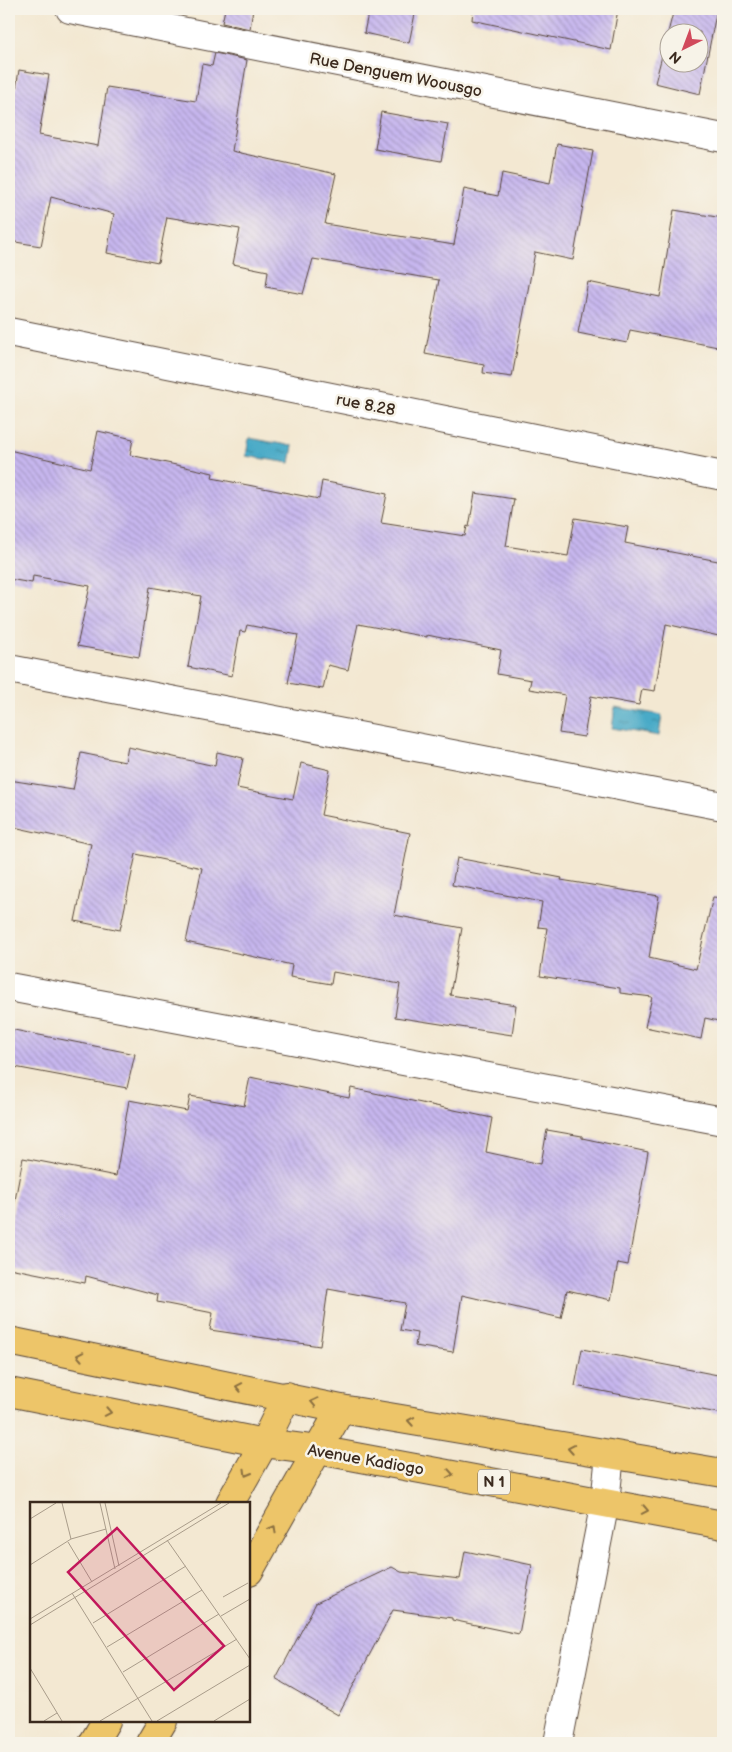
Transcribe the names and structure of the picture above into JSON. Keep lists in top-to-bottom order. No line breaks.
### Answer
{"streets":{"main road":["Avenue Kadiogo","N 1"],"street":["Rue Denguem Woousgo","rue 8.28"]},"north":"bottom left"}
